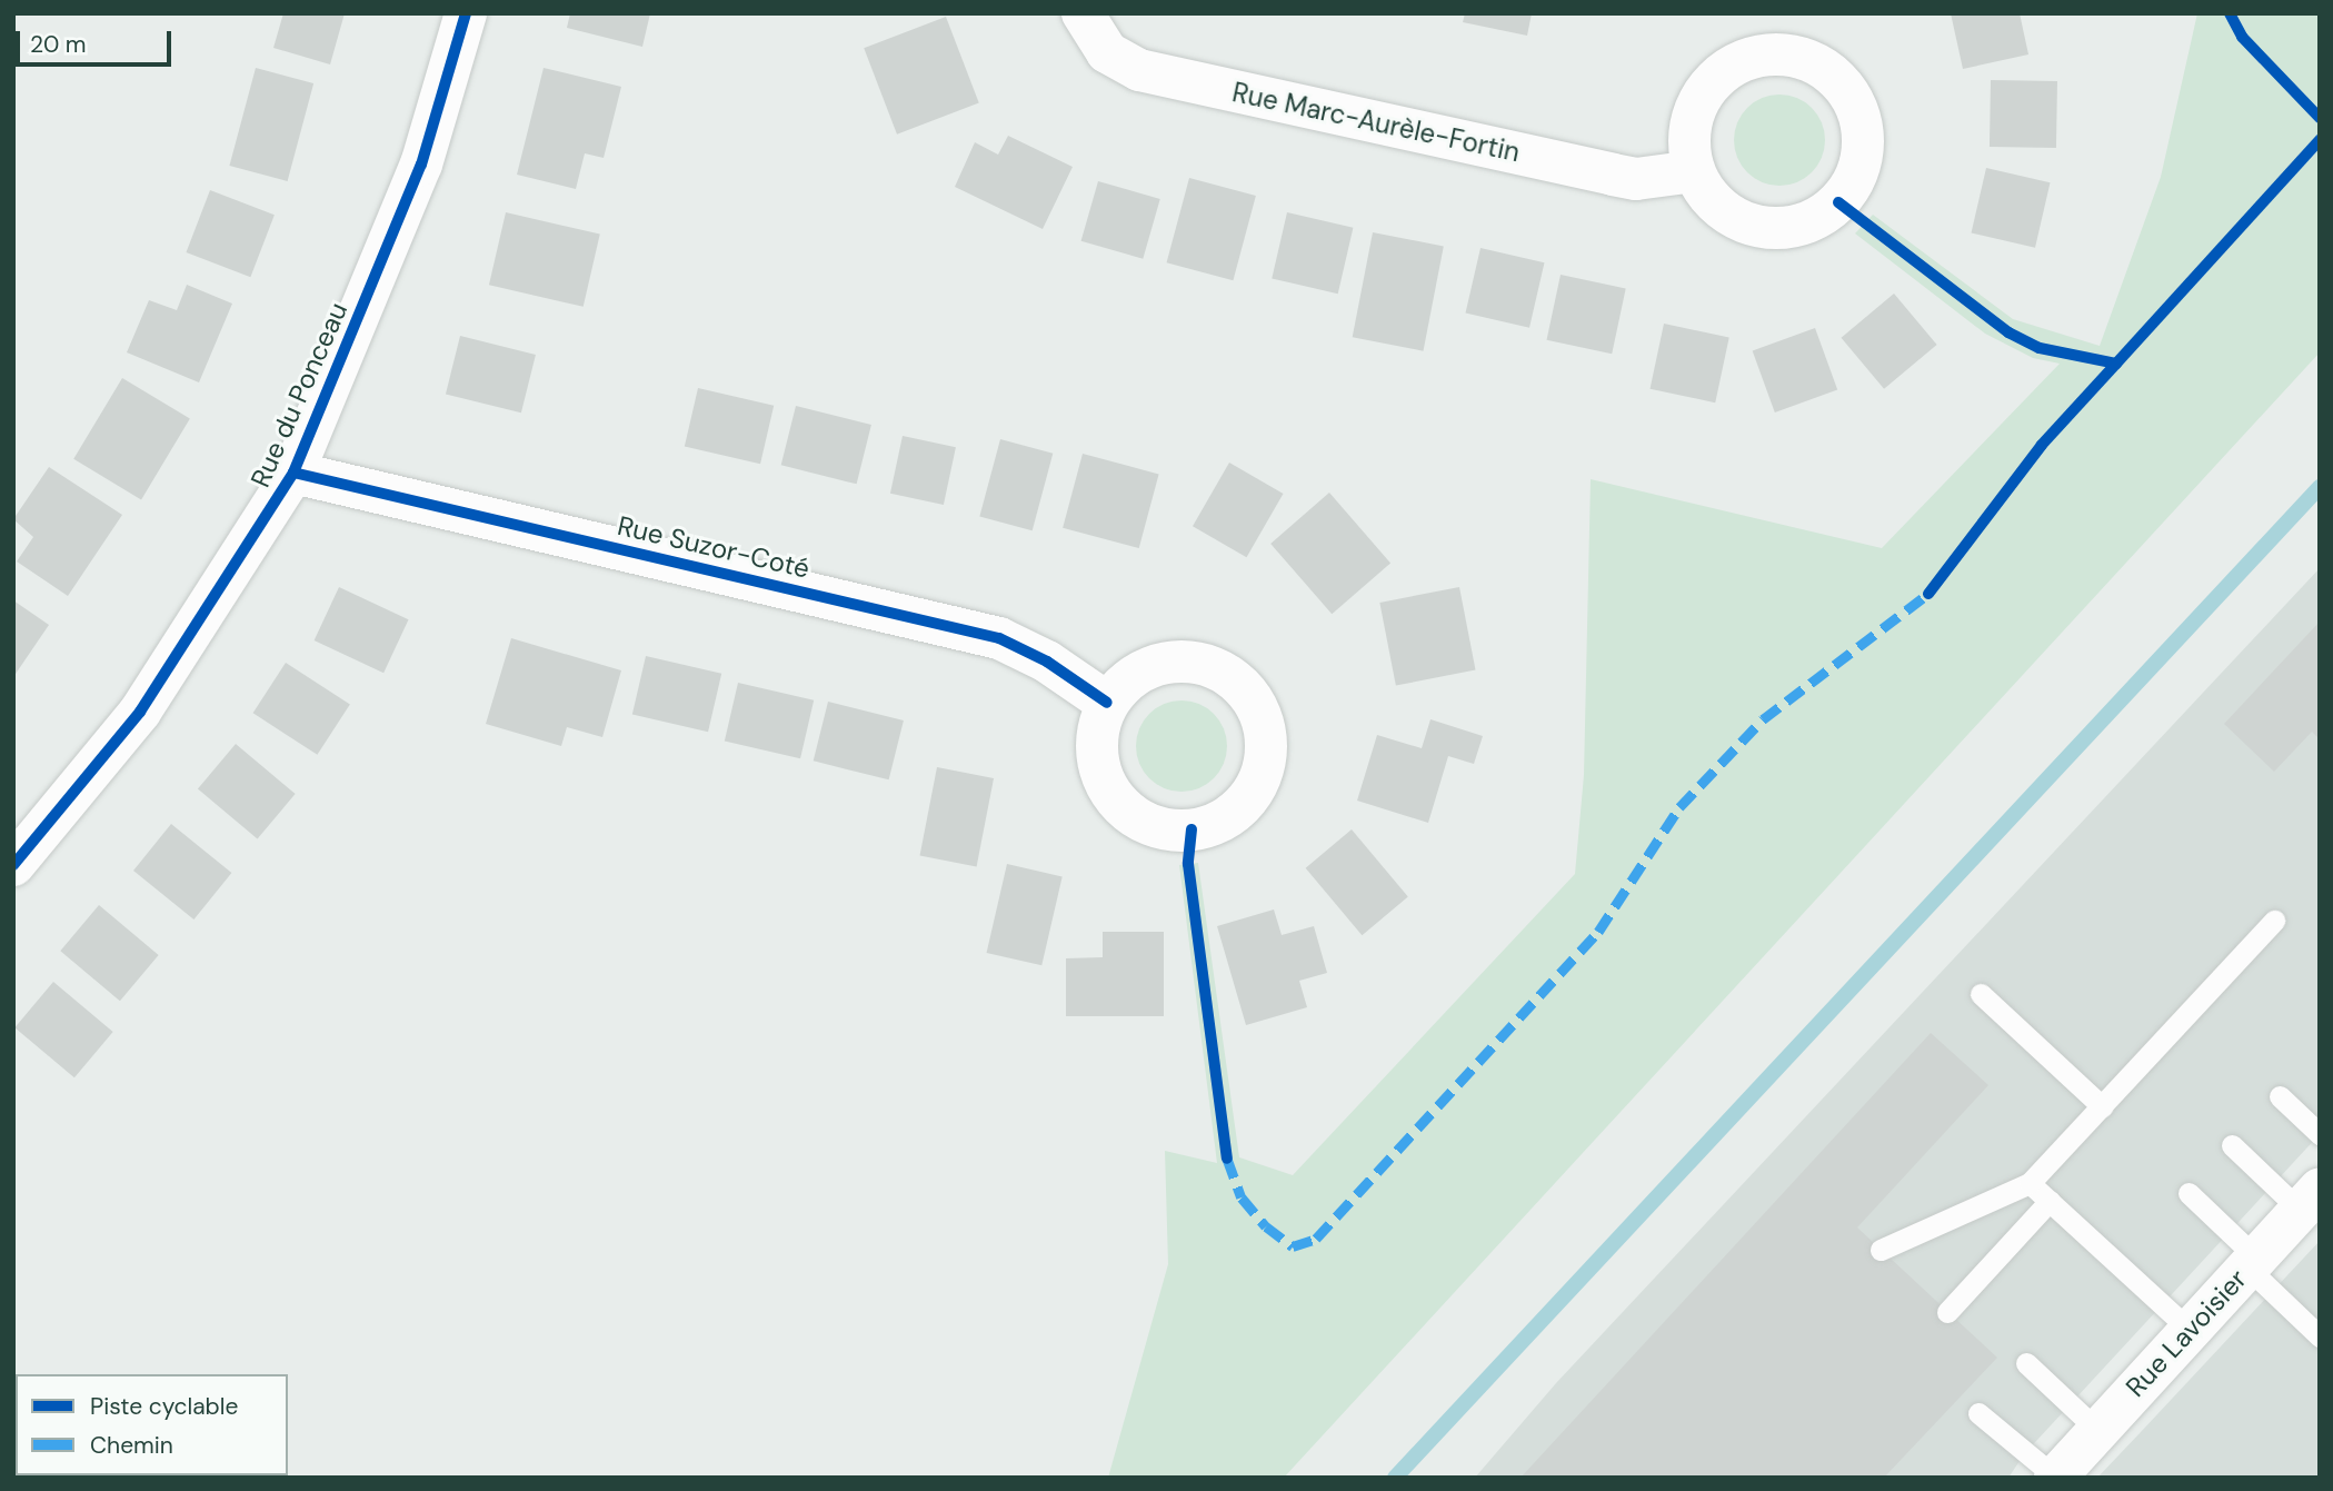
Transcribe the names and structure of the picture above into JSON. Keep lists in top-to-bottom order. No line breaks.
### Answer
{"streets":{"street":["Rue Marc-Aurèle-Fortin","Rue du Ponceau","Rue Suzor-Coté","Rue Lavoisier"]},"crossings":[["Rue du Ponceau","Rue Suzor-Coté"]],"legend":["Piste cyclable","Chemin"],"scale_bar":"20 m"}
